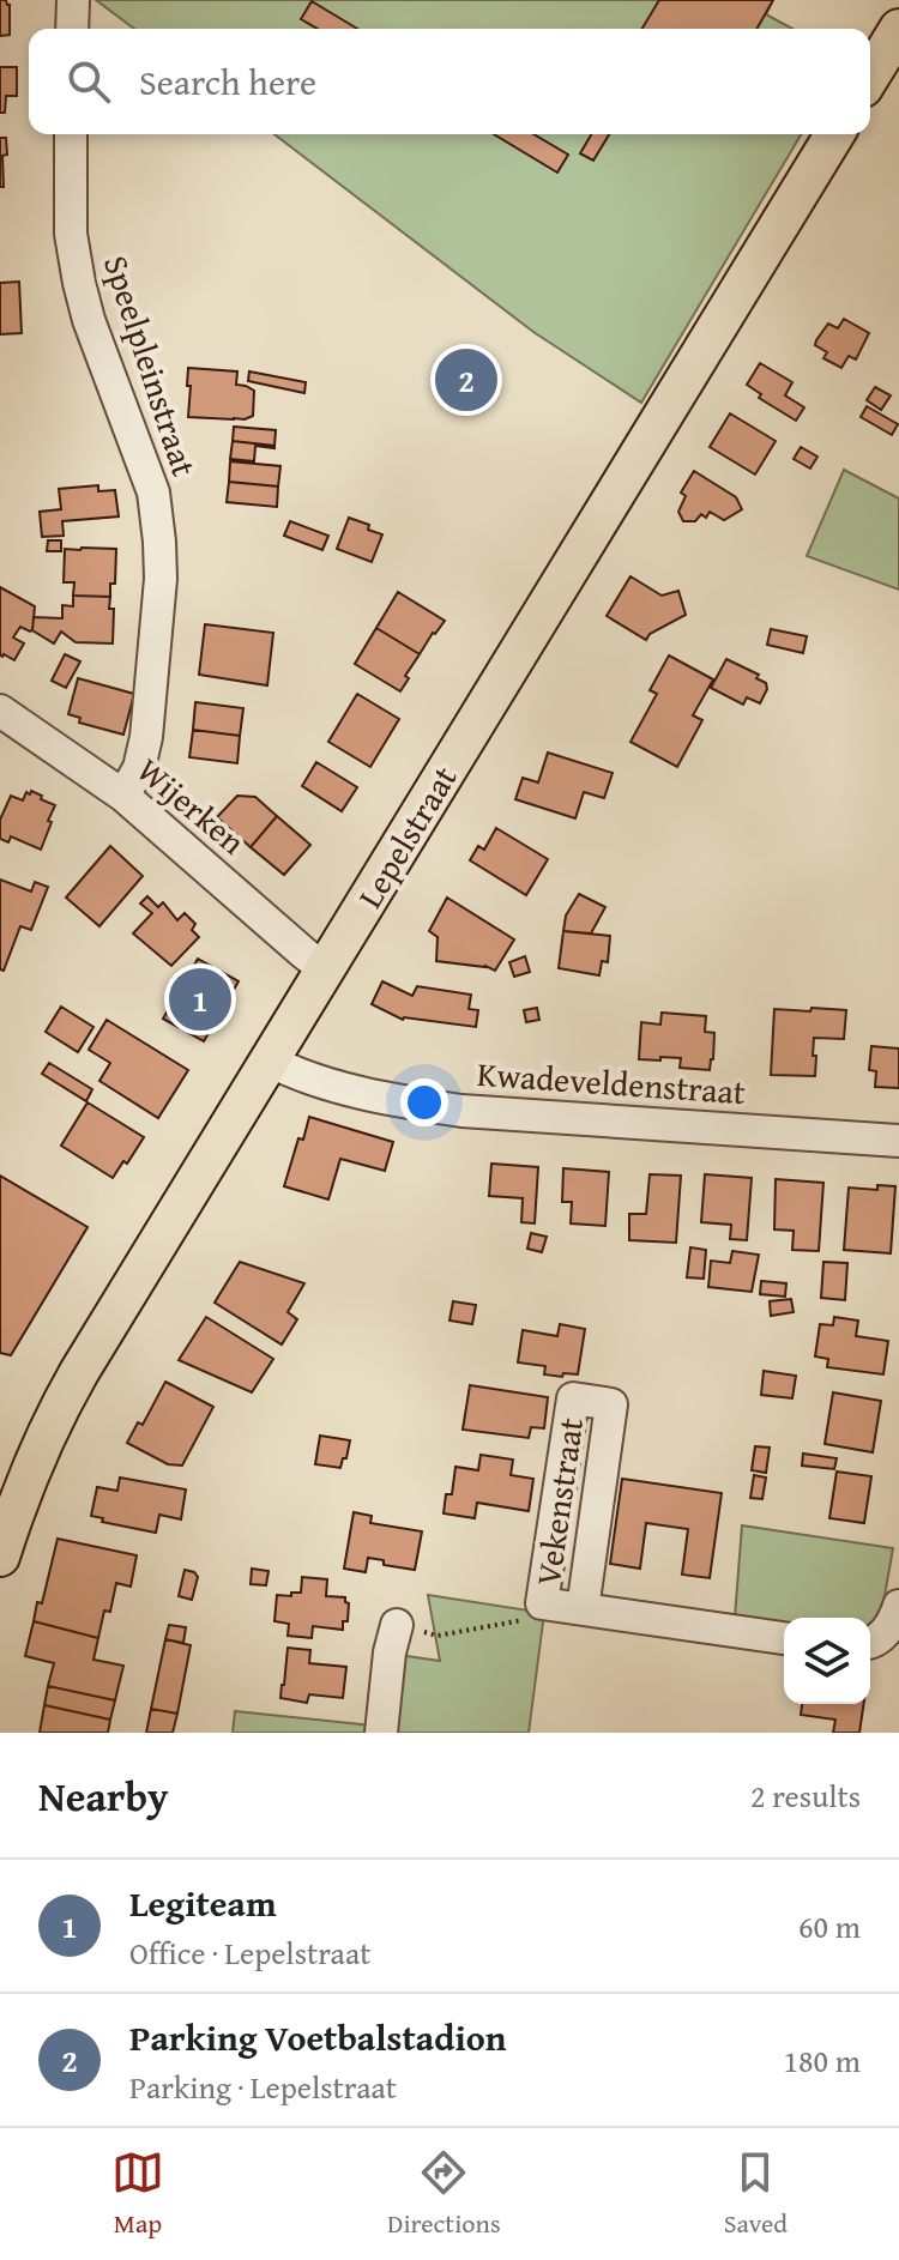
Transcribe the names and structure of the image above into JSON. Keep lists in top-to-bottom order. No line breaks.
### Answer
{"streets":{"main road":["Lepelstraat"],"street":["Speelpleinstraat","Wijerken","Kwadeveldenstraat","Vekenstraat"]},"crossings":[["Speelpleinstraat","Wijerken"],["Wijerken","Lepelstraat"],["Lepelstraat","Kwadeveldenstraat"]],"page":{"search":"Search here","pins":["2","1"],"heading":["Nearby","2 results"],"list":[{"mark":"1","name":"Legiteam","note":"Office · Lepelstraat","value":"60 m"},{"mark":"2","name":"Parking Voetbalstadion","note":"Parking · Lepelstraat","value":"180 m"}],"nav":["Map","Directions","Saved"]}}
